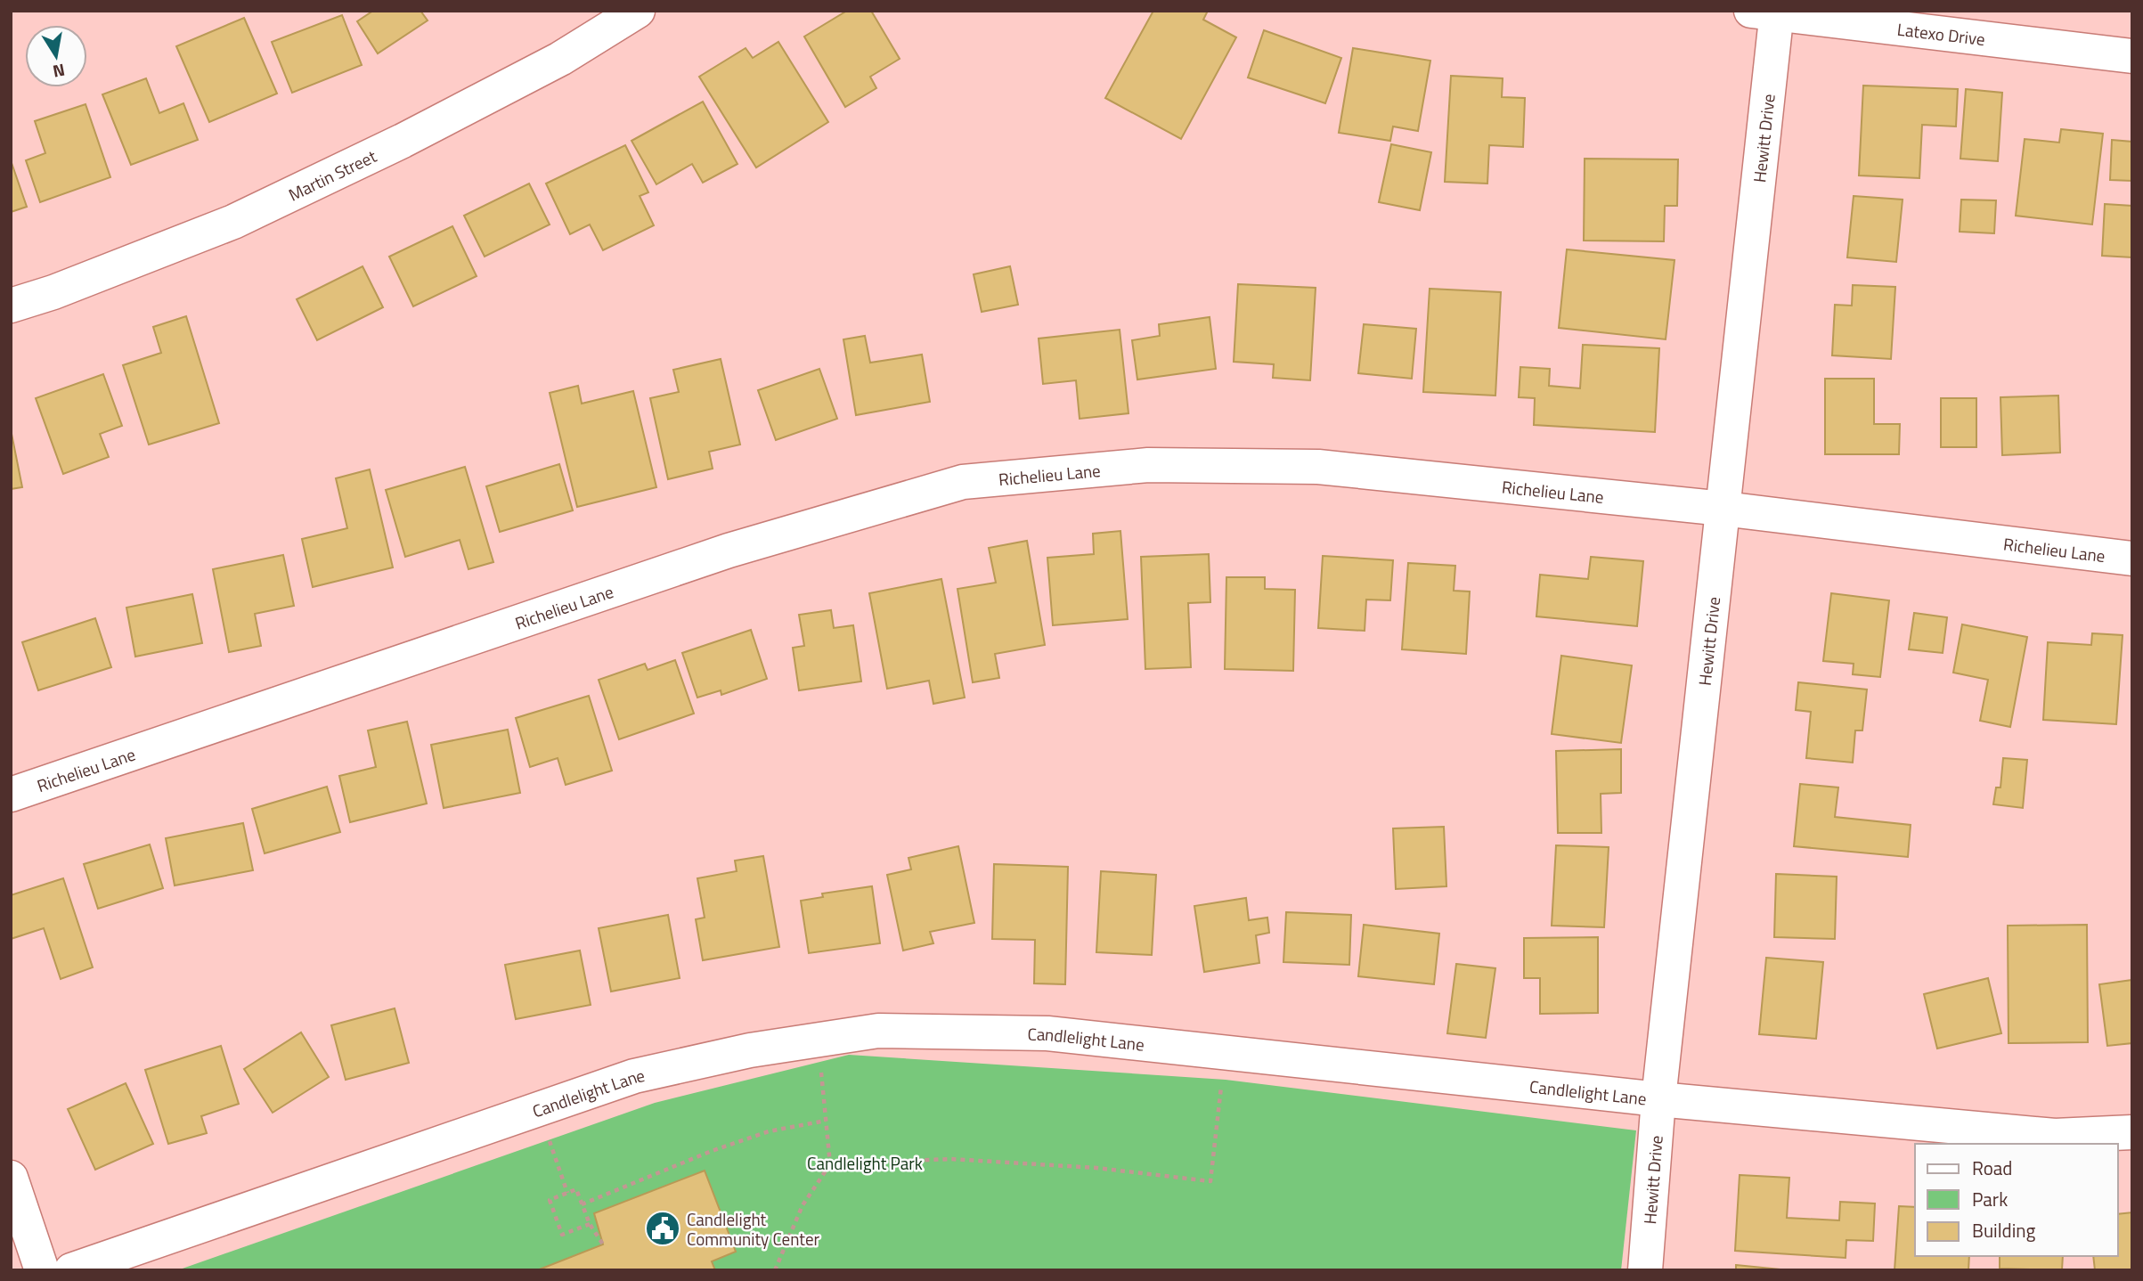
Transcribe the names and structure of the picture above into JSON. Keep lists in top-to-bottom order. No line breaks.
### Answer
{"streets":{"street":["Latexo Drive","Hewitt Drive","Martin Street","Richelieu Lane","Candlelight Lane"]},"crossings":[["Latexo Drive","Hewitt Drive"],["Hewitt Drive","Richelieu Lane"],["Hewitt Drive","Candlelight Lane"]],"parks":["Candlelight Park"],"places":{"public building":["Candlelight Community Center"]},"legend":["Road","Park","Building"],"north":"bottom"}
